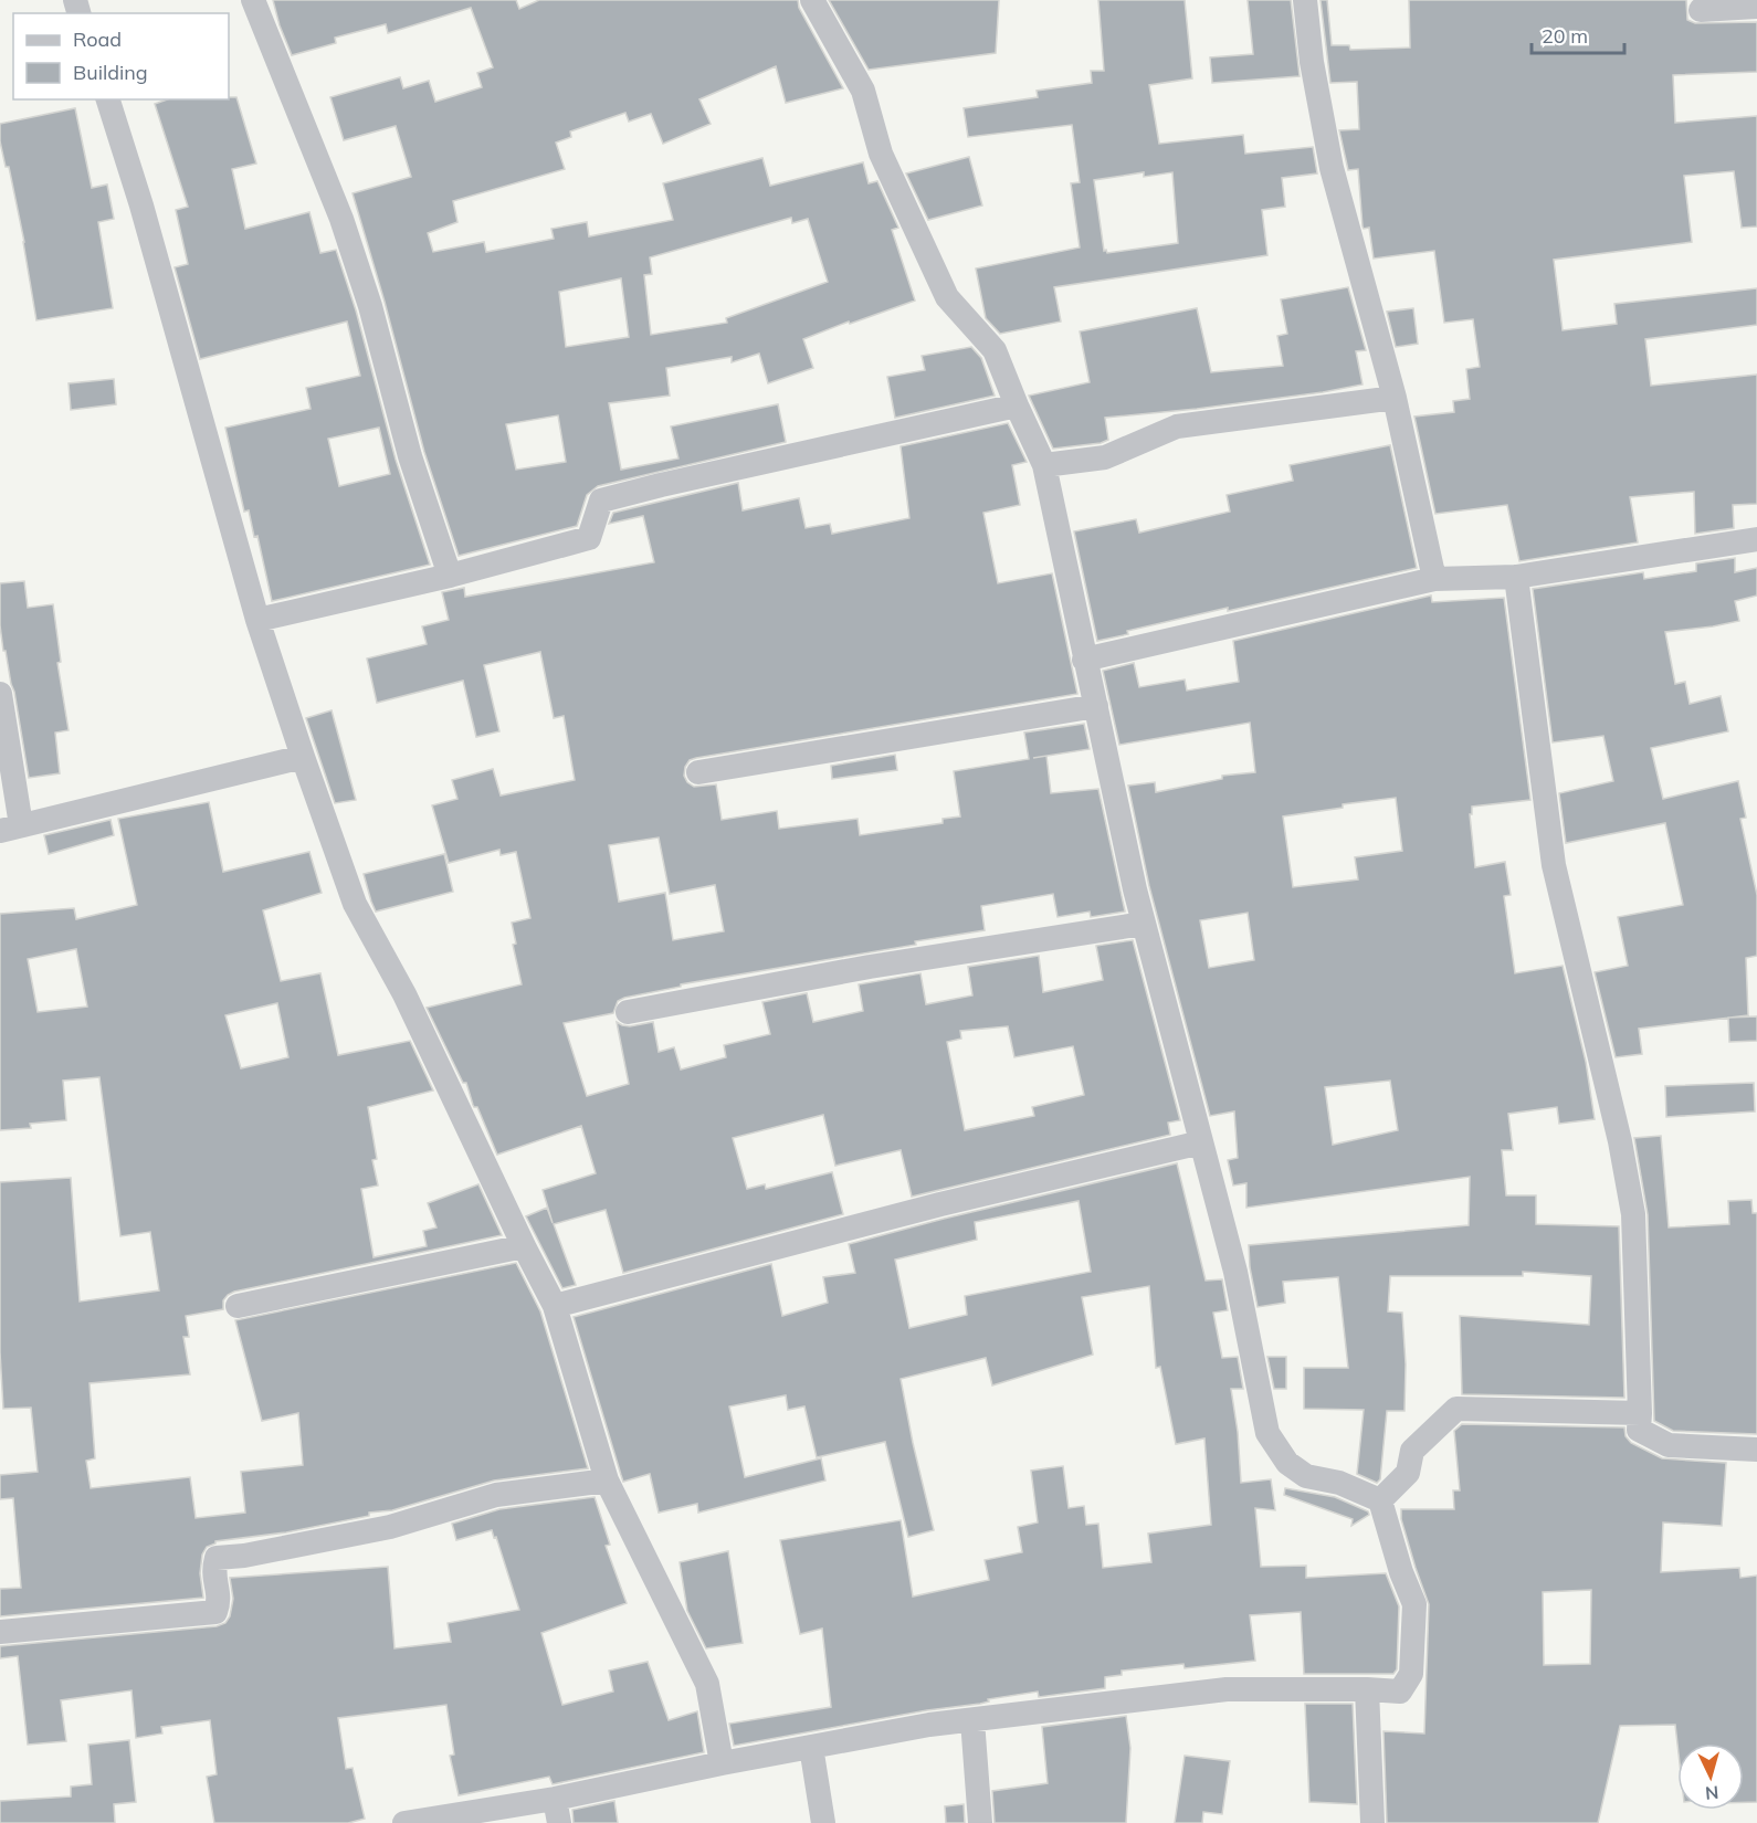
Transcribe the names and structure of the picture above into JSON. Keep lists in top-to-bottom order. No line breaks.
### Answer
{"legend":["Road","Building"],"scale_bar":"20 m","north":"bottom"}
